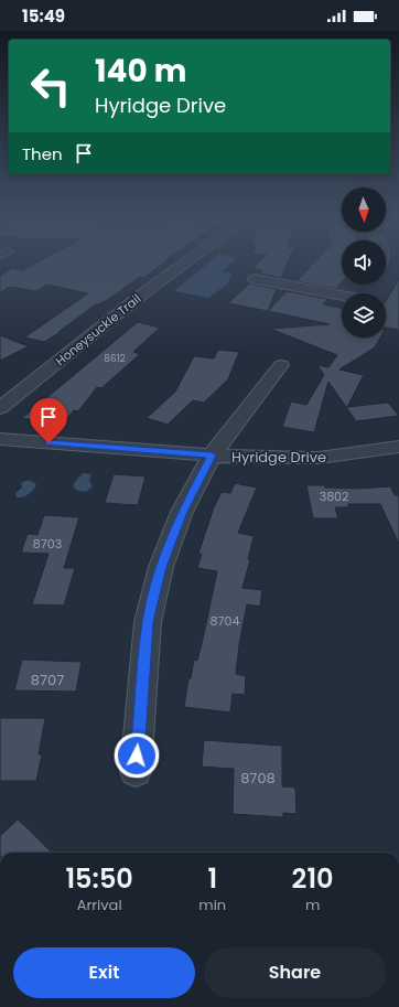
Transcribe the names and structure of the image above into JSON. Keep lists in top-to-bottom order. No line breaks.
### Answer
{"streets":{"street":["Honeysuckle Trail","Hyridge Drive"]},"house_numbers":["8612","3802","8703","8704","8707","8708"],"north":"bottom","page":{"status":"15:49","turn":["140 m","Hyridge Drive"],"then":"Then","eta":["15:50","Arrival","1","min","210","m"],"buttons":["Exit","Share"]}}
